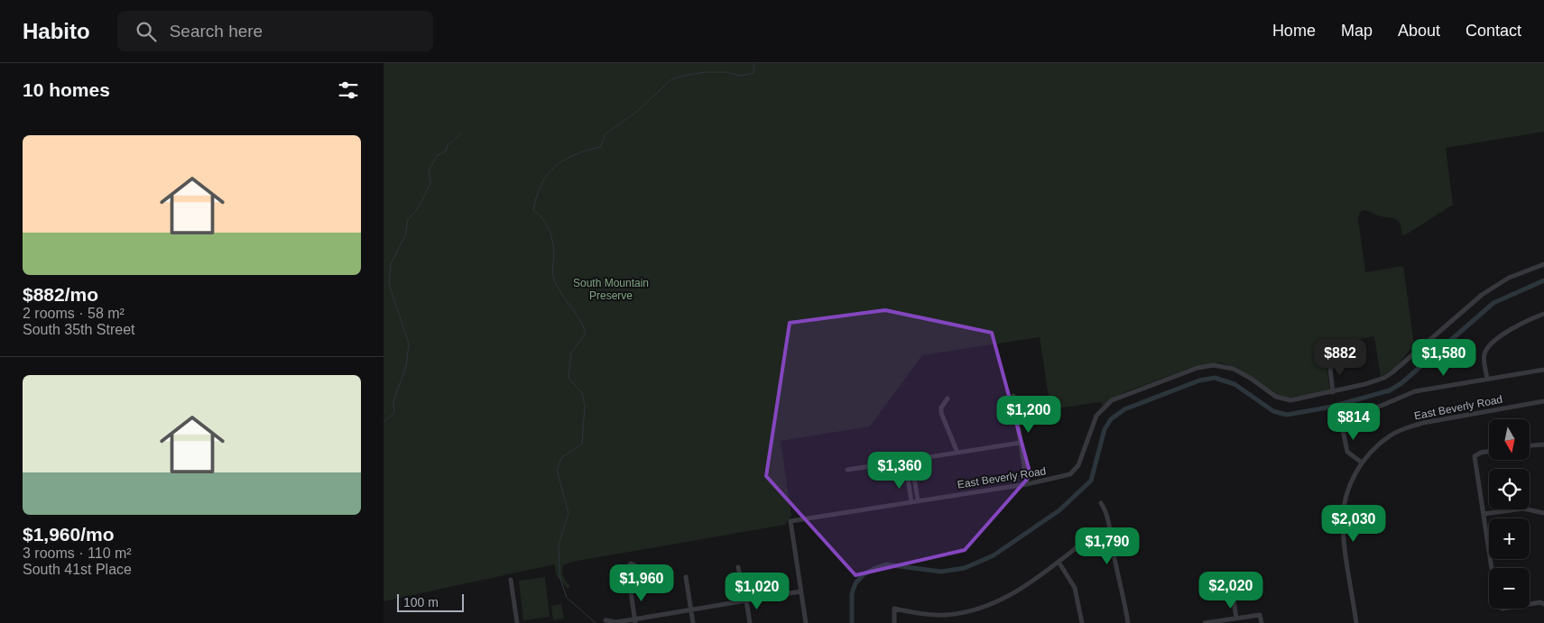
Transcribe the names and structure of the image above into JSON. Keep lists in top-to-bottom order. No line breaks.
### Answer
{"streets":{"street":["East Beverly Road"]},"parks":["South Mountain Preserve"],"scale_bar":"100 m","north":"bottom","page":{"header":"Habito","search":"Search here","nav":["Home","Map","About","Contact"],"heading":"10 homes","list":[{"name":"$882/mo","note":"2 rooms · 58 m² · South 35th Street"},{"name":"$1,960/mo","note":"3 rooms · 110 m² · South 41st Place"}],"price":["$882","$1,580","$1,200","$814","$1,360","$2,030","$1,790","$1,960","$2,020","$1,020"],"map_buttons":["+","−"],"scale":"100 m"}}
